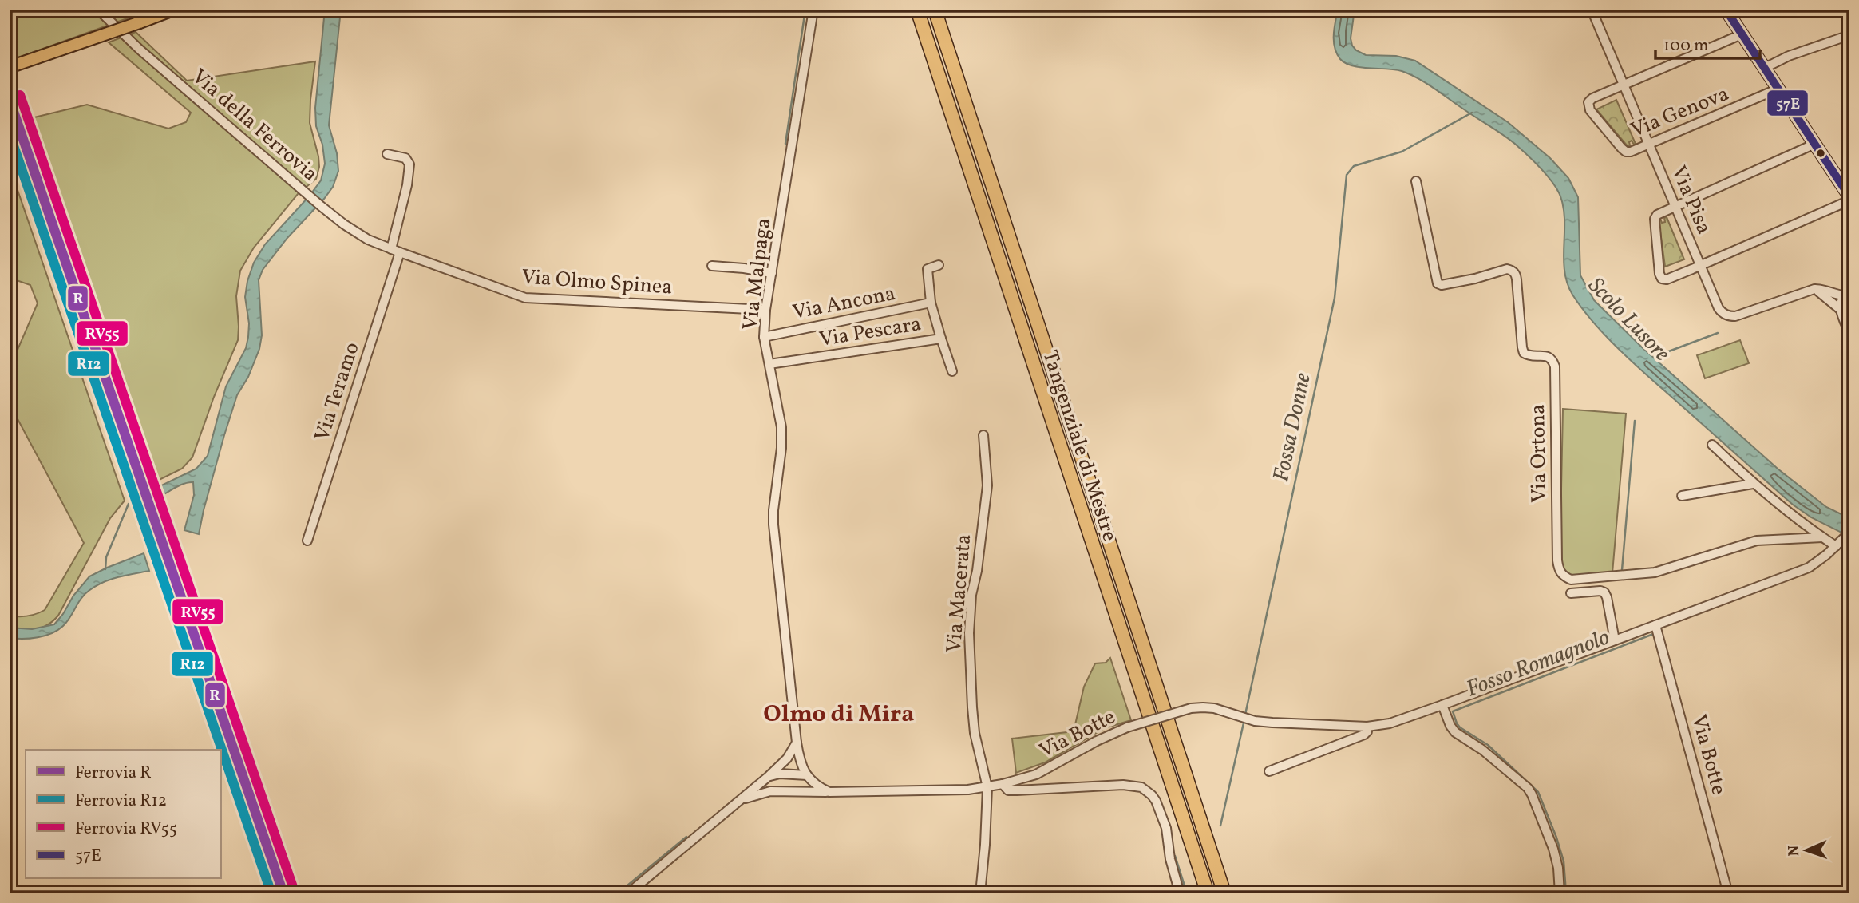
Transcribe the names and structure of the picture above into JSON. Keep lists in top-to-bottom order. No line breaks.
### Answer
{"streets":{"highway":["Tangenziale di Mestre"],"street":["Via Genova","Via della Ferrovia","Via Pisa","Via Malpaga","Via Olmo Spinea","Via Ancona","Via Pescara","Via Teramo","Via Ortona","Via Macerata","Via Botte"]},"crossings":[["Via Genova","Via Pisa"],["Via della Ferrovia","Via Olmo Spinea"],["Via della Ferrovia","Via Teramo"],["Via Malpaga","Via Olmo Spinea"],["Via Malpaga","Via Ancona"],["Via Malpaga","Via Pescara"],["Via Olmo Spinea","Via Teramo"],["Via Macerata","Via Botte"]],"districts":["Olmo di Mira"],"water":["Scolo Lusore","Fossa Donne","Fosso Romagnolo"],"lines":["transit line 57E","rail line RV55","rail line R","rail line R12"],"legend":["Ferrovia R","Ferrovia R12","Ferrovia RV55","57E"],"scale_bar":"100 m","north":"left"}
